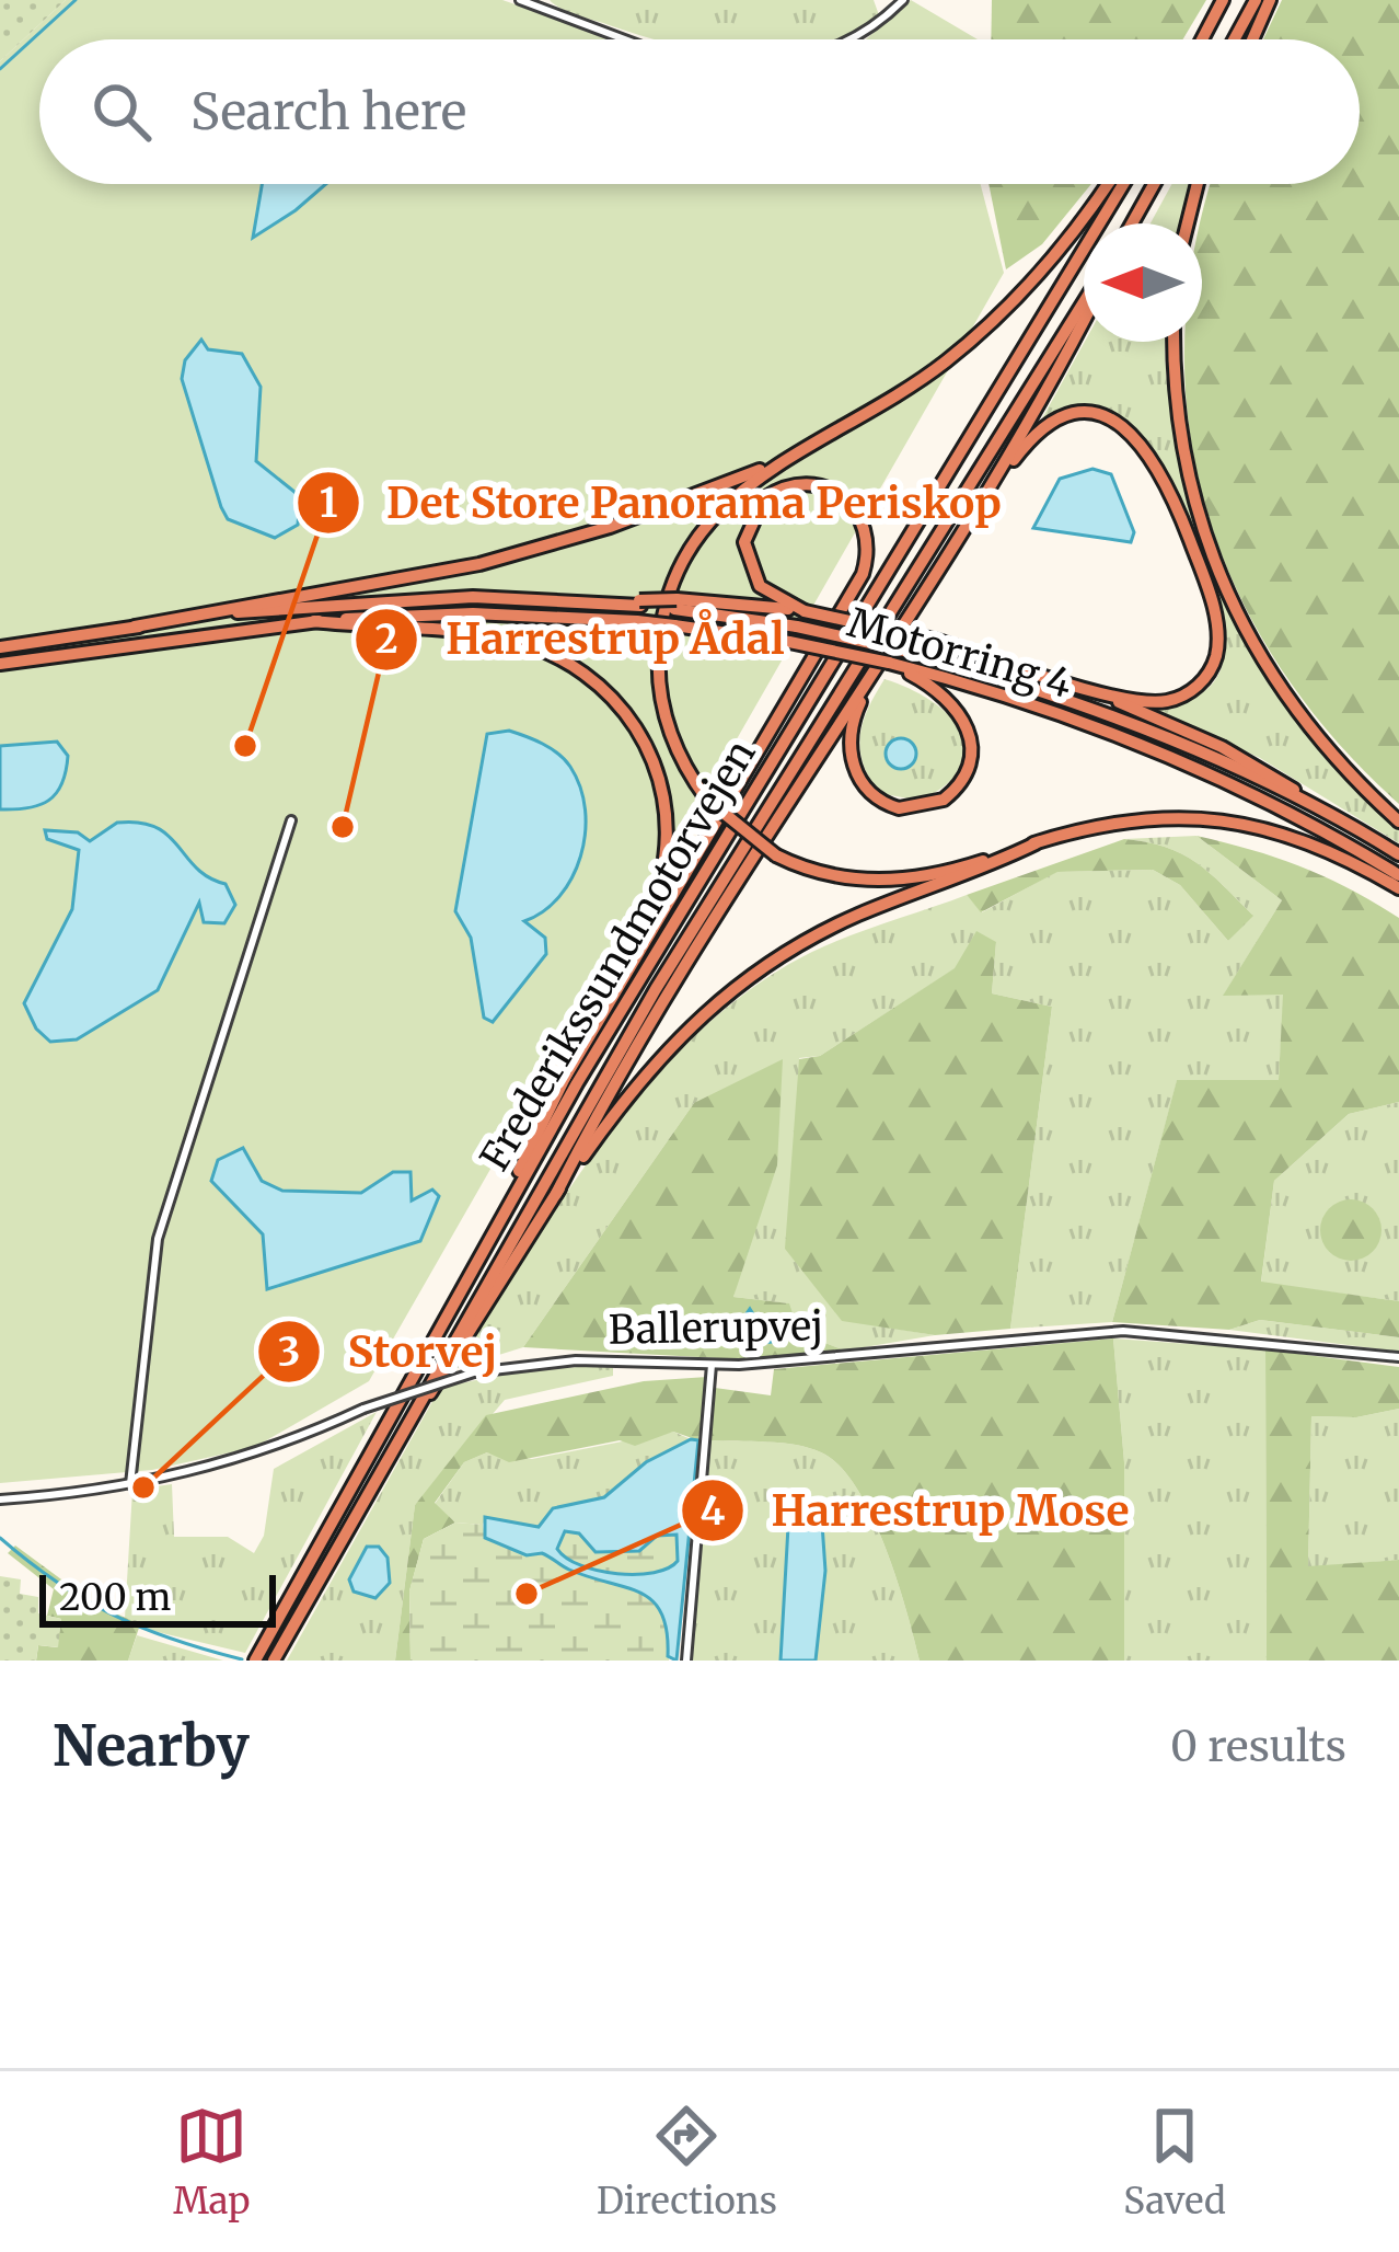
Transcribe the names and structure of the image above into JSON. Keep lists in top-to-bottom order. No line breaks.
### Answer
{"streets":{"highway":["Motorring 4","Frederikssundmotorvejen"],"street":["Ballerupvej"]},"places":["Det Store Panorama Periskop","Harrestrup Ådal","Storvej","Harrestrup Mose"],"scale_bar":"200 m","north":"left","page":{"search":"Search here","scale":"200 m","heading":["Nearby","0 results"],"nav":["Map","Directions","Saved"]}}
